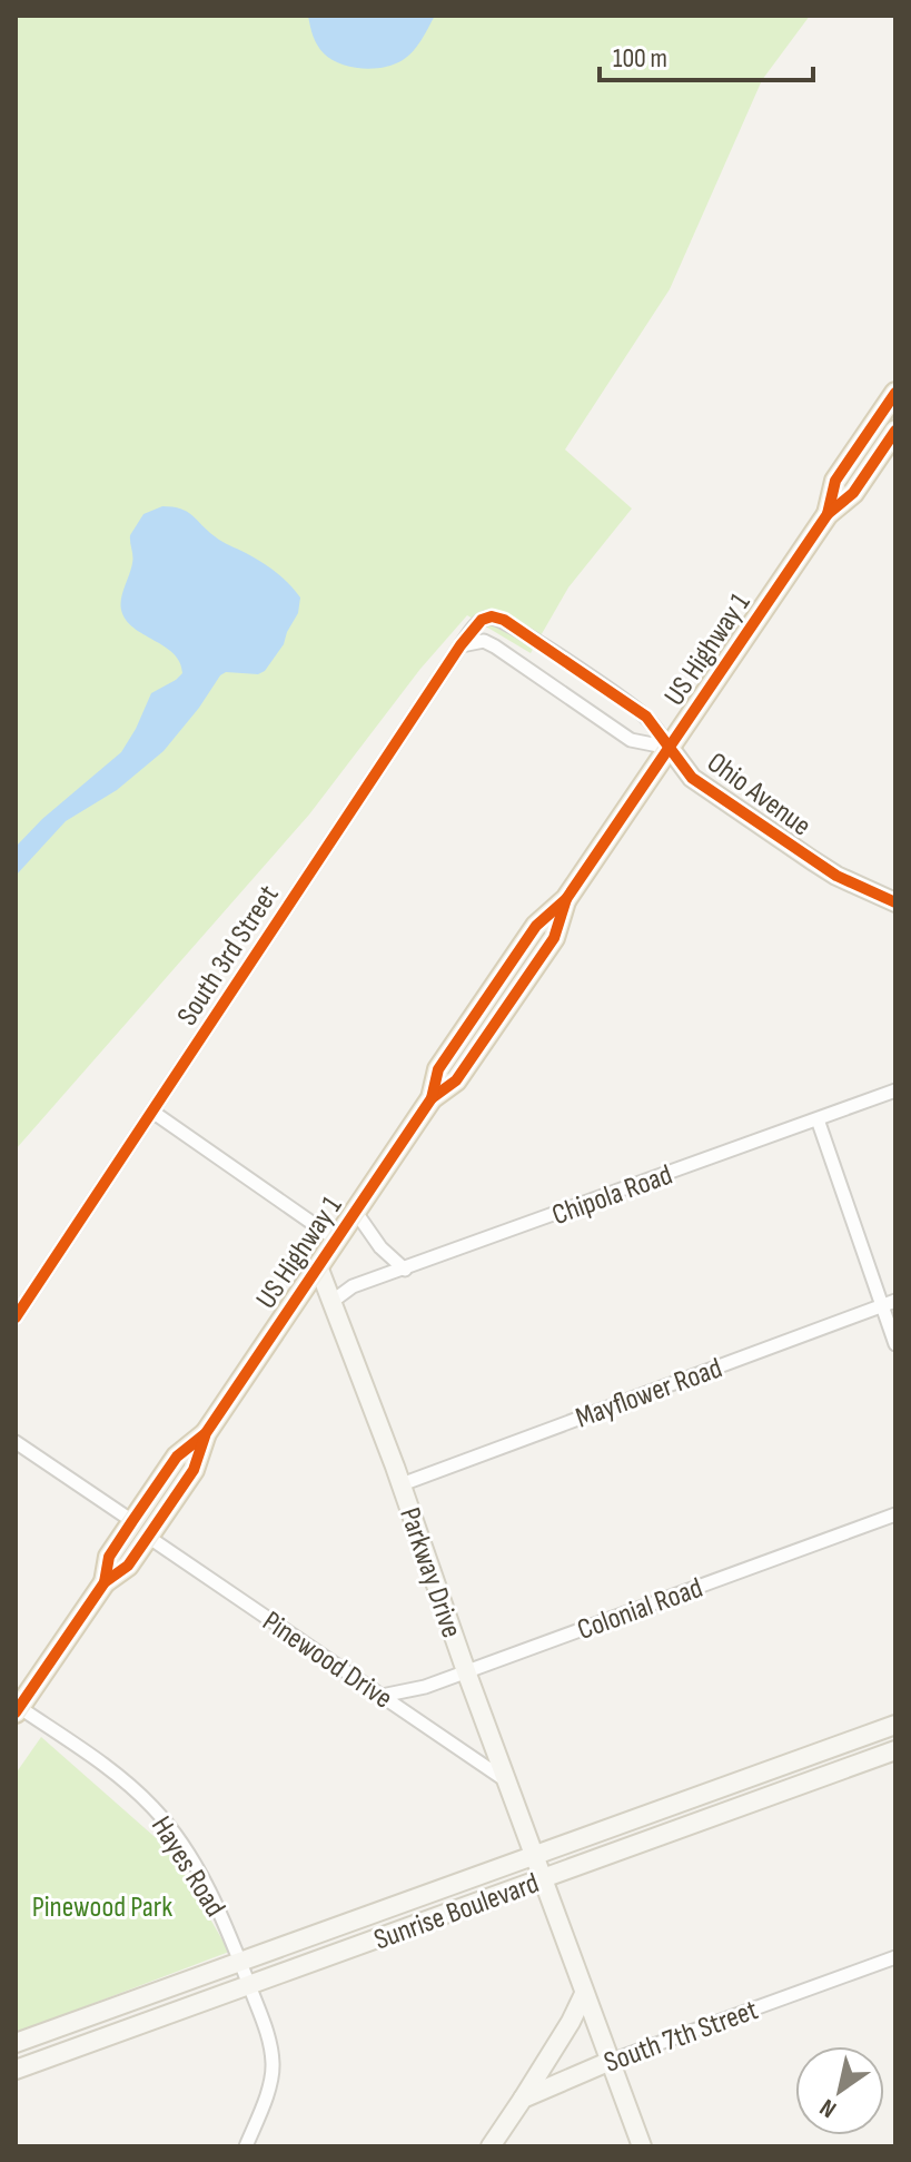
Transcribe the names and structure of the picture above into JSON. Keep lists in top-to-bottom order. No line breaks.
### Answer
{"streets":{"main road":["US Highway 1","Ohio Avenue","Parkway Drive","Sunrise Boulevard","South 7th Street"],"street":["South 3rd Street","Chipola Road","Mayflower Road","Colonial Road","Pinewood Drive","Hayes Road"]},"crossings":[["US Highway 1","Ohio Avenue"],["US Highway 1","Parkway Drive"],["US Highway 1","Pinewood Drive"],["US Highway 1","Hayes Road"],["Ohio Avenue","South 3rd Street"],["Chipola Road","Parkway Drive"],["Mayflower Road","Parkway Drive"],["Parkway Drive","Colonial Road"],["Parkway Drive","Pinewood Drive"],["Parkway Drive","Sunrise Boulevard"],["Parkway Drive","South 7th Street"],["Colonial Road","Pinewood Drive"],["Hayes Road","Sunrise Boulevard"]],"parks":["Pinewood Park"],"scale_bar":"100 m","north":"bottom left"}
